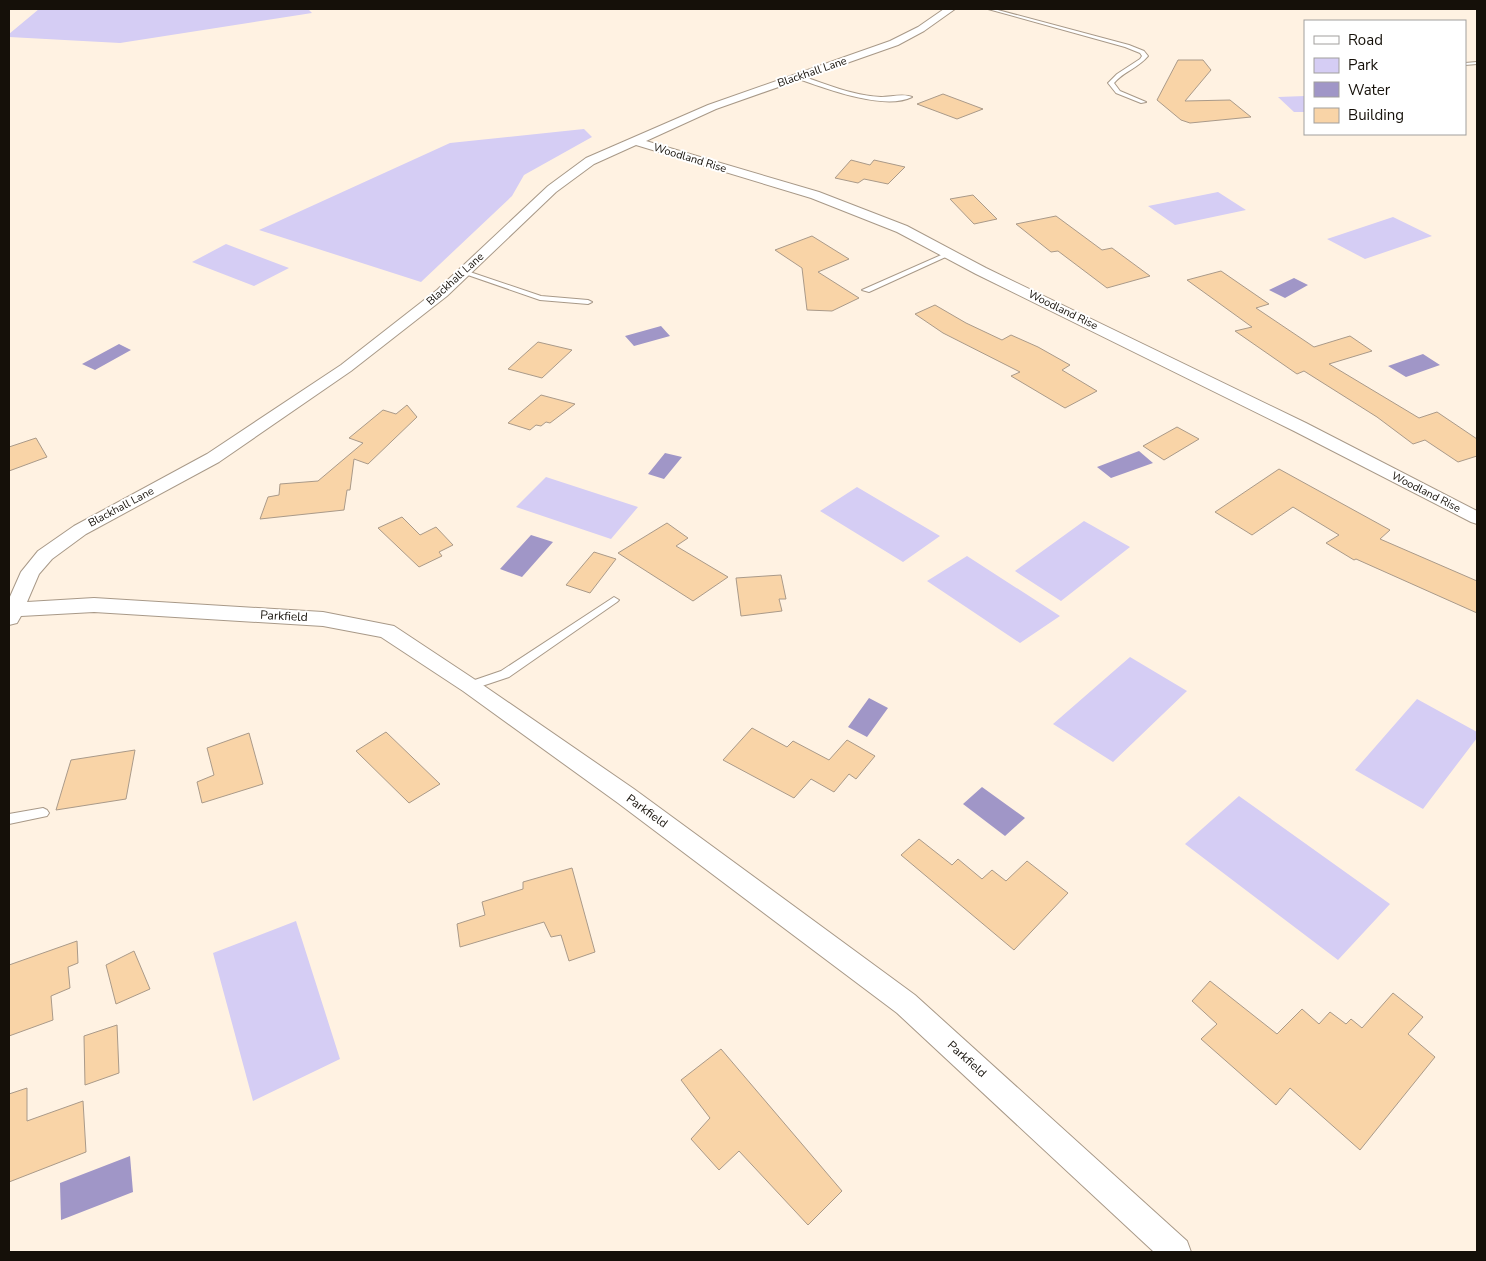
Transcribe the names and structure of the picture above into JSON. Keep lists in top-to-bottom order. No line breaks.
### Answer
{"streets":{"street":["Blackhall Lane","Woodland Rise","Parkfield"]},"crossings":[["Blackhall Lane","Woodland Rise"],["Blackhall Lane","Parkfield"]],"legend":["Road","Park","Water","Building"]}
